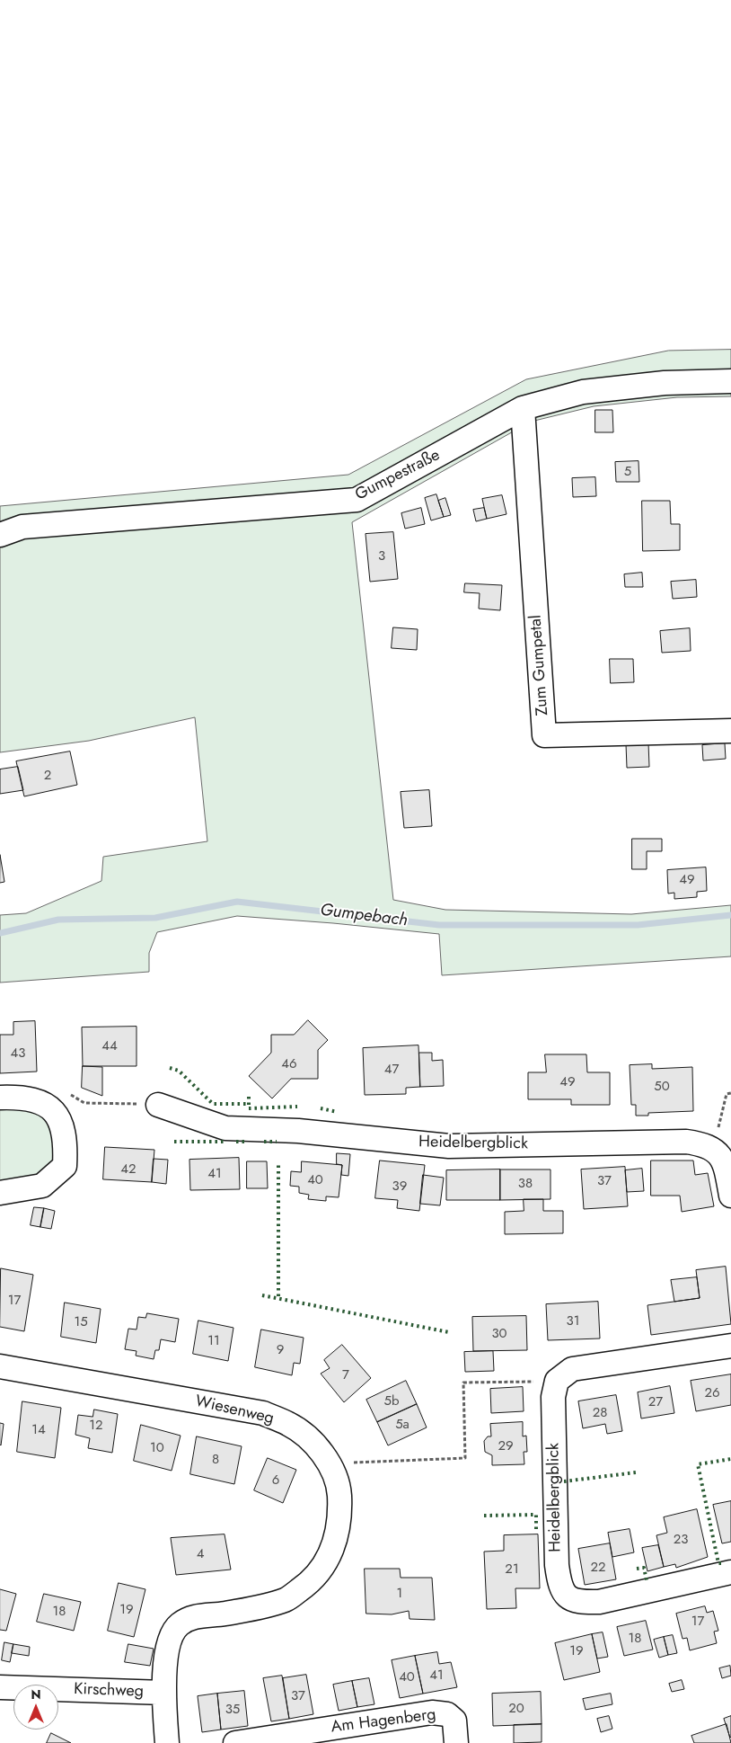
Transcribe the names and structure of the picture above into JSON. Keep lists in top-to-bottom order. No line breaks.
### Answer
{"streets":{"street":["Gumpestraße","Zum Gumpetal","Heidelbergblick","Wiesenweg","Kirschweg","Am Hagenberg"]},"crossings":[["Gumpestraße","Zum Gumpetal"],["Wiesenweg","Kirschweg"]],"water":["Gumpebach"],"house_numbers":["5","3","2","49","44","43","46","47","49","50","42","41","40","37","38","39","17","31","15","30","11","9","7","26","5b","27","28","5a","12","14","29","10","8","6","23","4","22","21","1","19","18","17","18","19","41","40","37","20","35"],"north":"top"}
